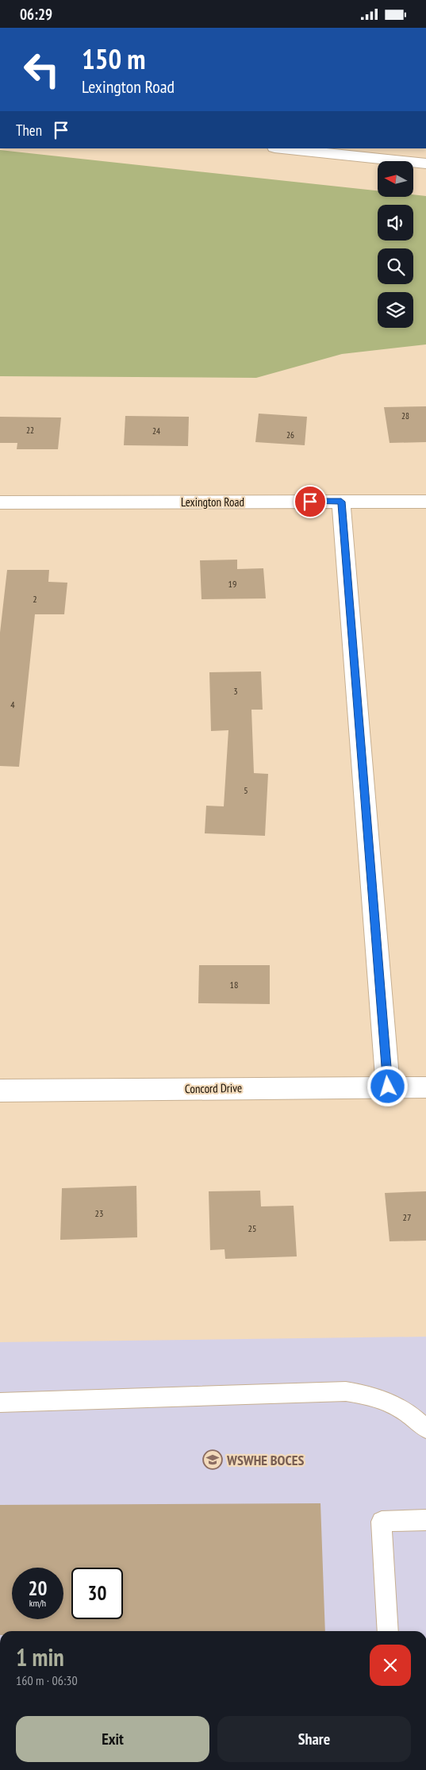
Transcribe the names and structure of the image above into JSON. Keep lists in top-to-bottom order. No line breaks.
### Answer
{"streets":{"main road":["Lexington Road","Concord Drive"]},"places":{"school or university":["WSWHE BOCES"]},"house_numbers":["28","22","24","26","19","2","3","4","5","18","23","27","25"],"north":"left","page":{"status":"06:29","turn":["150 m","Lexington Road"],"then":"Then","speed":"20 km/h","limit":"30","heading":["1 min","160 m · 06:30"],"buttons":["Exit","Share"]}}
